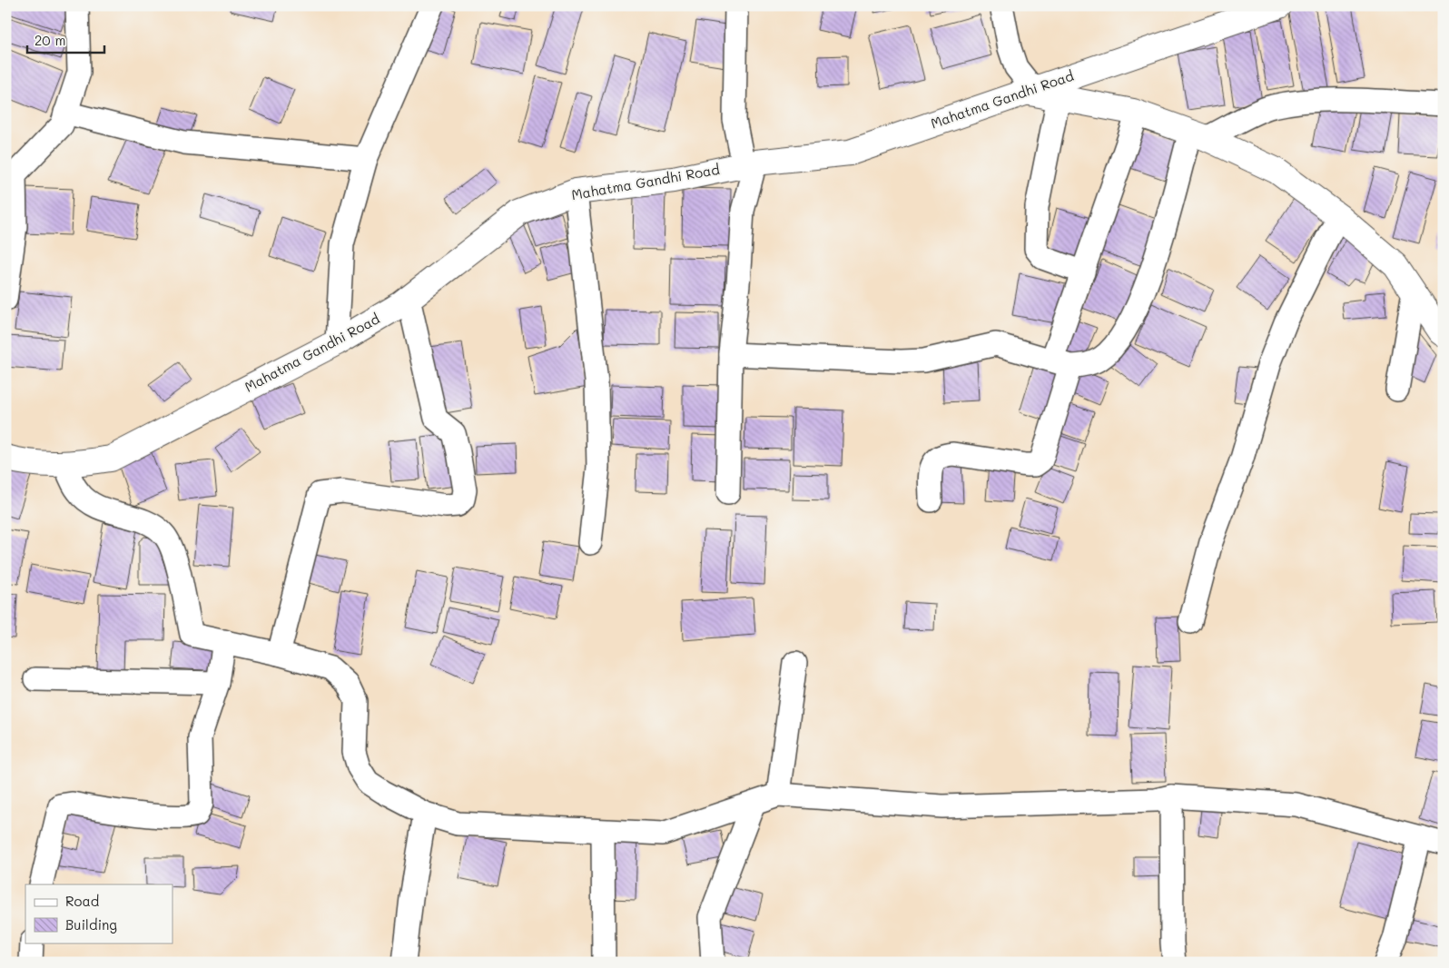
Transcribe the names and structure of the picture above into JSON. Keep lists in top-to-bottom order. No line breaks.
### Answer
{"streets":{"main road":["Mahatma Gandhi Road"]},"legend":["Road","Building"],"scale_bar":"20 m"}
